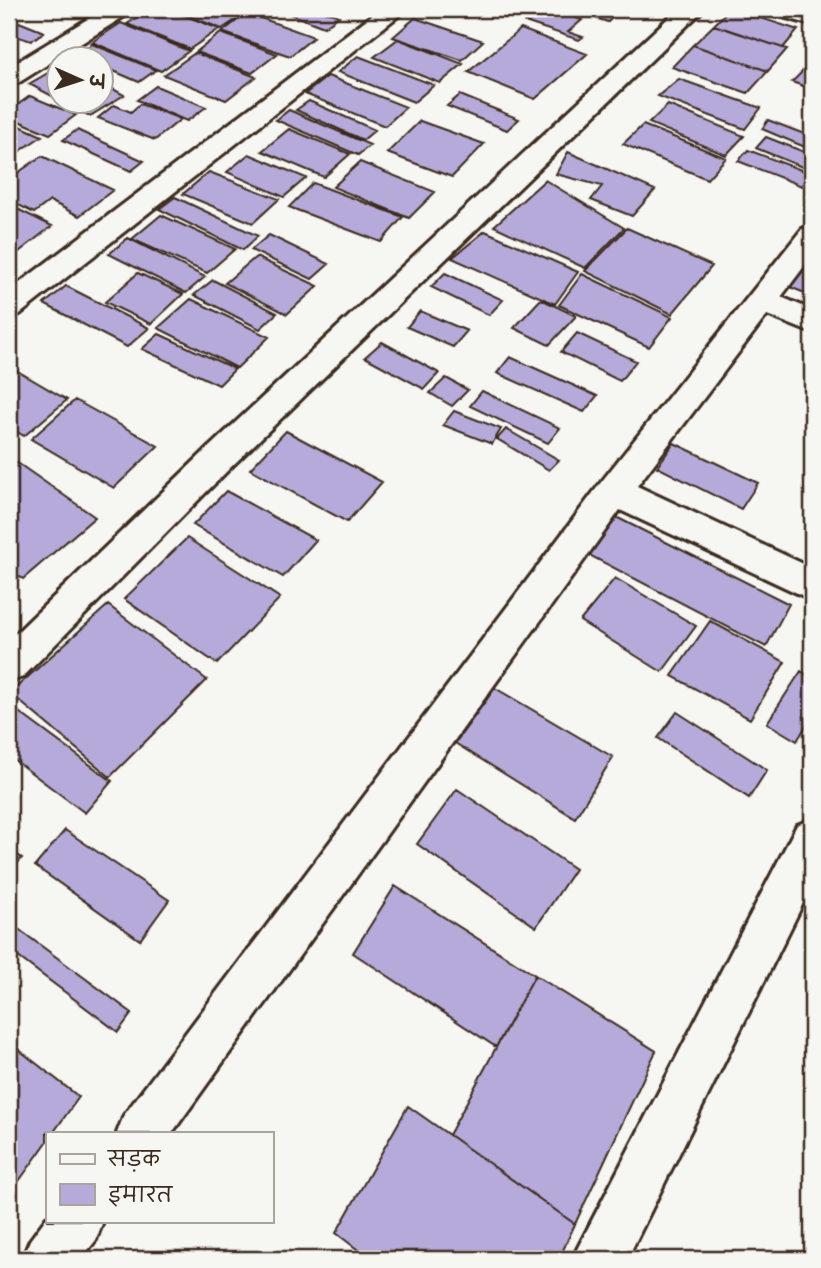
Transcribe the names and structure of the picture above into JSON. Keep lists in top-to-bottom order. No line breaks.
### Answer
{"legend":["सड़क","इमारत"],"north":"right"}
